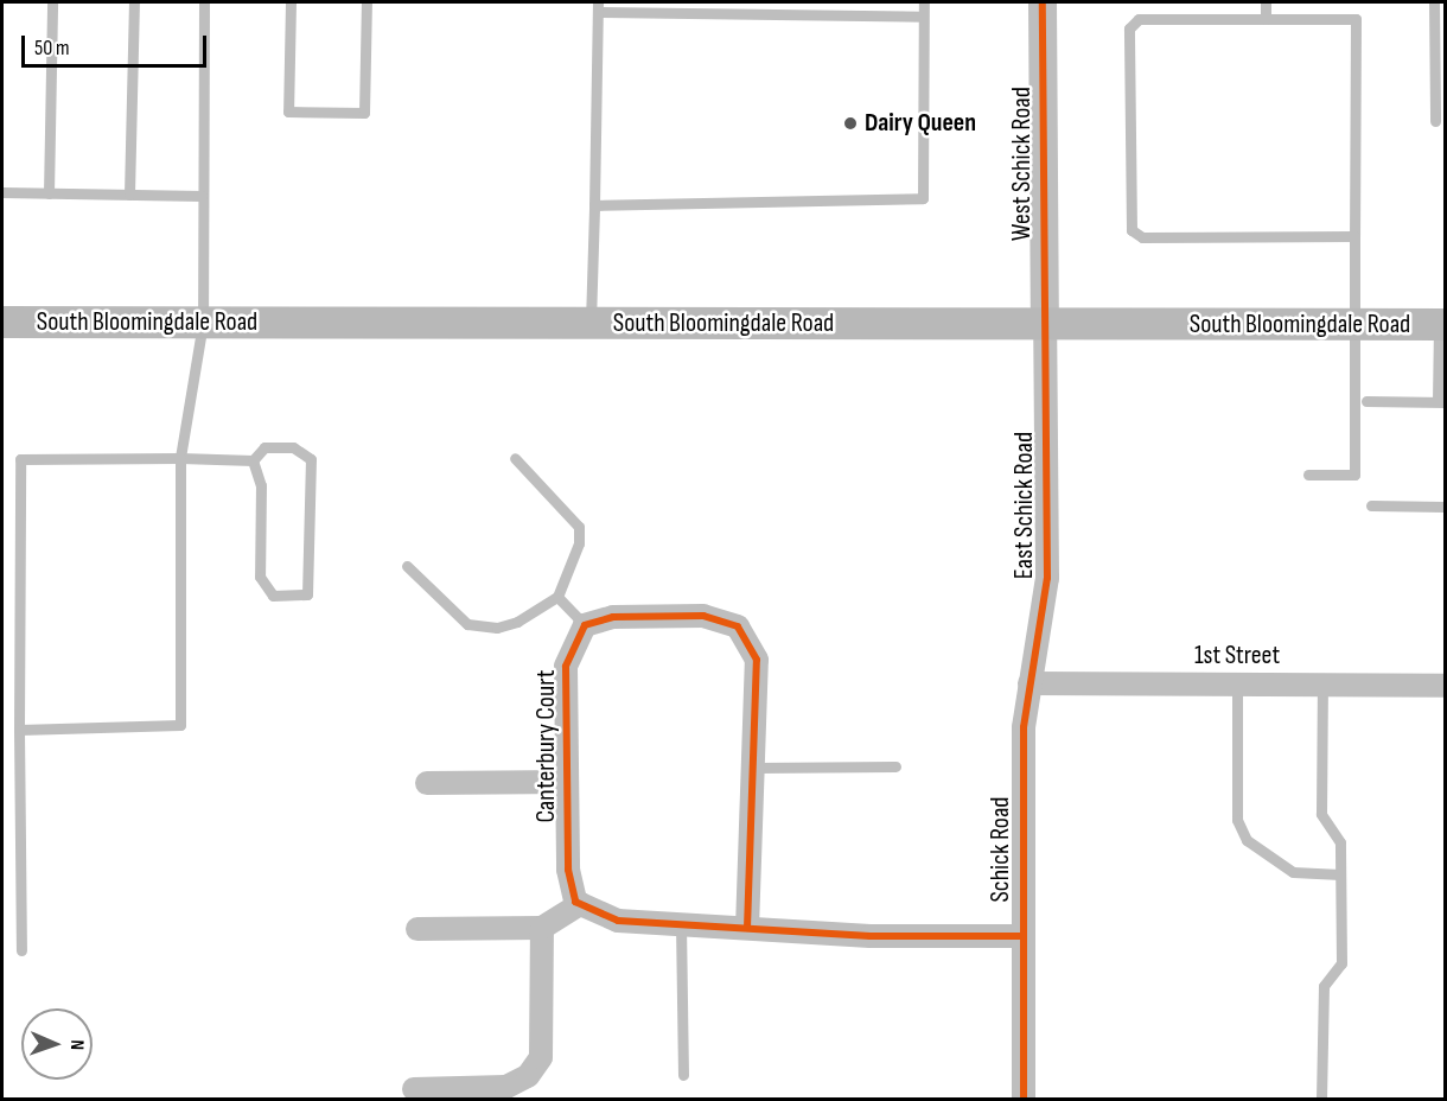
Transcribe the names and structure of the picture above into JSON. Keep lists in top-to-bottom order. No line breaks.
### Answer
{"streets":{"main road":["South Bloomingdale Road"],"street":["West Schick Road","East Schick Road","1st Street","Canterbury Court","Schick Road"]},"crossings":[["West Schick Road","South Bloomingdale Road"],["West Schick Road","East Schick Road"],["South Bloomingdale Road","East Schick Road"],["East Schick Road","1st Street"],["East Schick Road","Schick Road"],["1st Street","Schick Road"]],"places":["Dairy Queen"],"scale_bar":"50 m","north":"right"}
